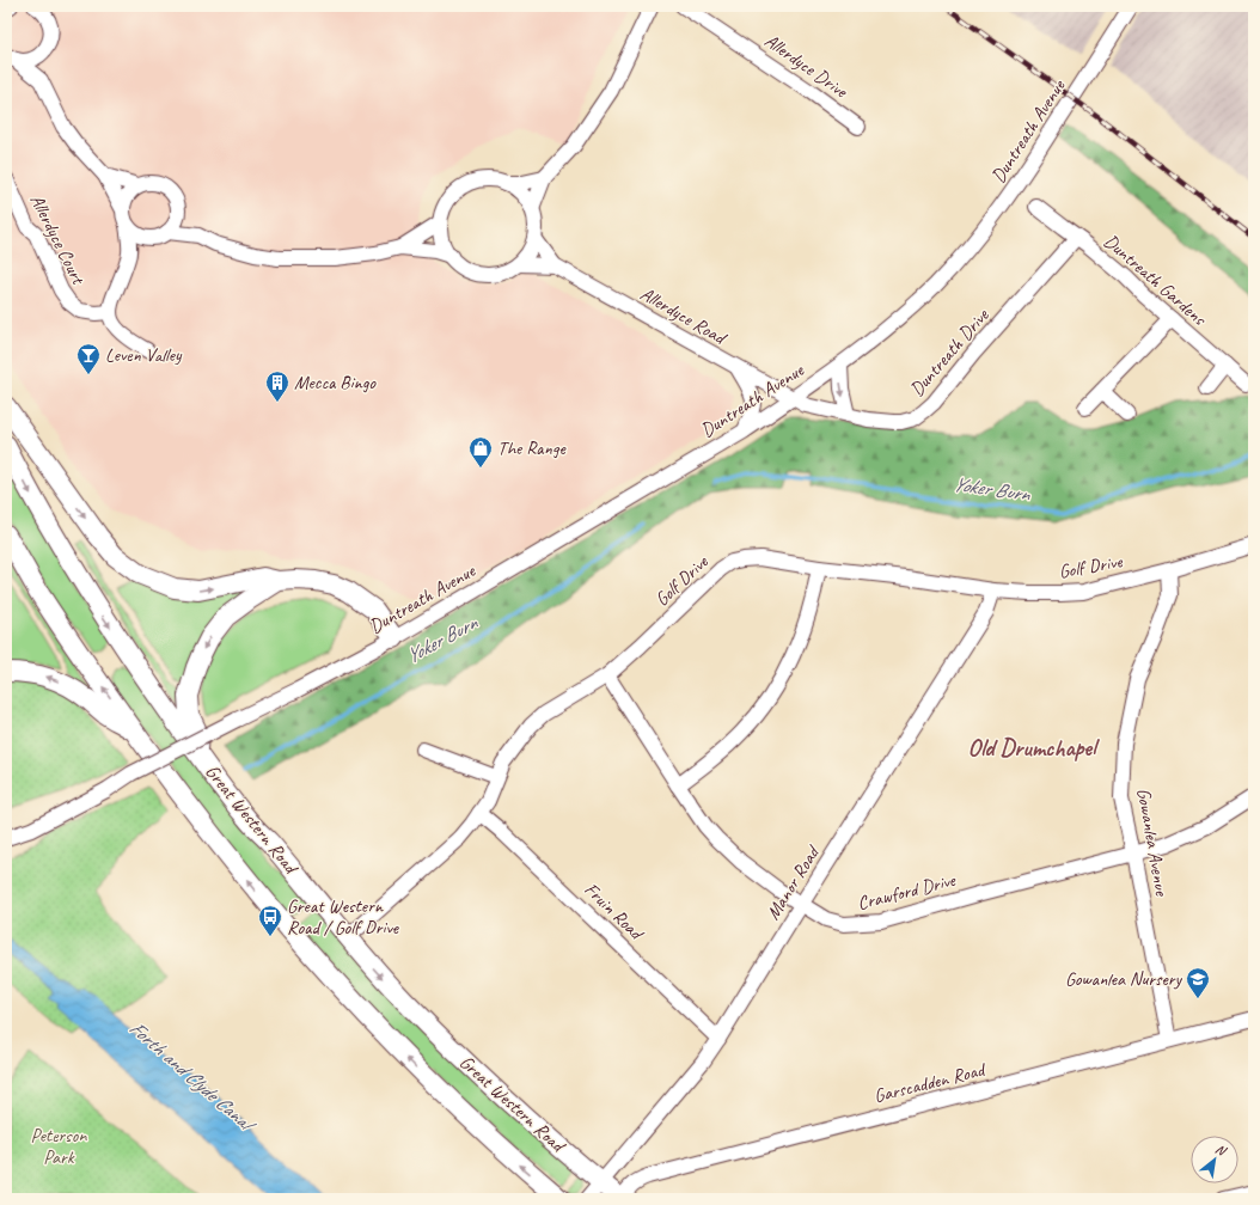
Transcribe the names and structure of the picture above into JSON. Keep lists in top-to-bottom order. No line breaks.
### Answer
{"streets":{"main road":["Great Western Road"],"street":["Allerdyce Drive","Duntreath Avenue","Allerdyce Court","Duntreath Gardens","Allerdyce Road","Duntreath Drive","Golf Drive","Gowanlea Avenue","Manor Road","Crawford Drive","Fruin Road","Garscadden Road"]},"crossings":[["Duntreath Avenue","Allerdyce Road"],["Duntreath Avenue","Duntreath Drive"],["Allerdyce Court","Allerdyce Road"],["Duntreath Gardens","Duntreath Drive"],["Allerdyce Road","Duntreath Drive"],["Golf Drive","Great Western Road"],["Golf Drive","Gowanlea Avenue"],["Golf Drive","Manor Road"],["Golf Drive","Crawford Drive"],["Golf Drive","Fruin Road"],["Great Western Road","Manor Road"],["Great Western Road","Garscadden Road"],["Gowanlea Avenue","Crawford Drive"],["Gowanlea Avenue","Garscadden Road"],["Manor Road","Crawford Drive"],["Manor Road","Fruin Road"]],"districts":["Old Drumchapel"],"water":["Yoker Burn","Forth and Clyde Canal"],"parks":["Peterson Park"],"places":{"bar":["Leven Valley"],"building":["Mecca Bingo"],"shop":["The Range"],"bus stop":["Great Western Road / Golf Drive"],"school or university":["Gowanlea Nursery"]},"north":"top right"}
